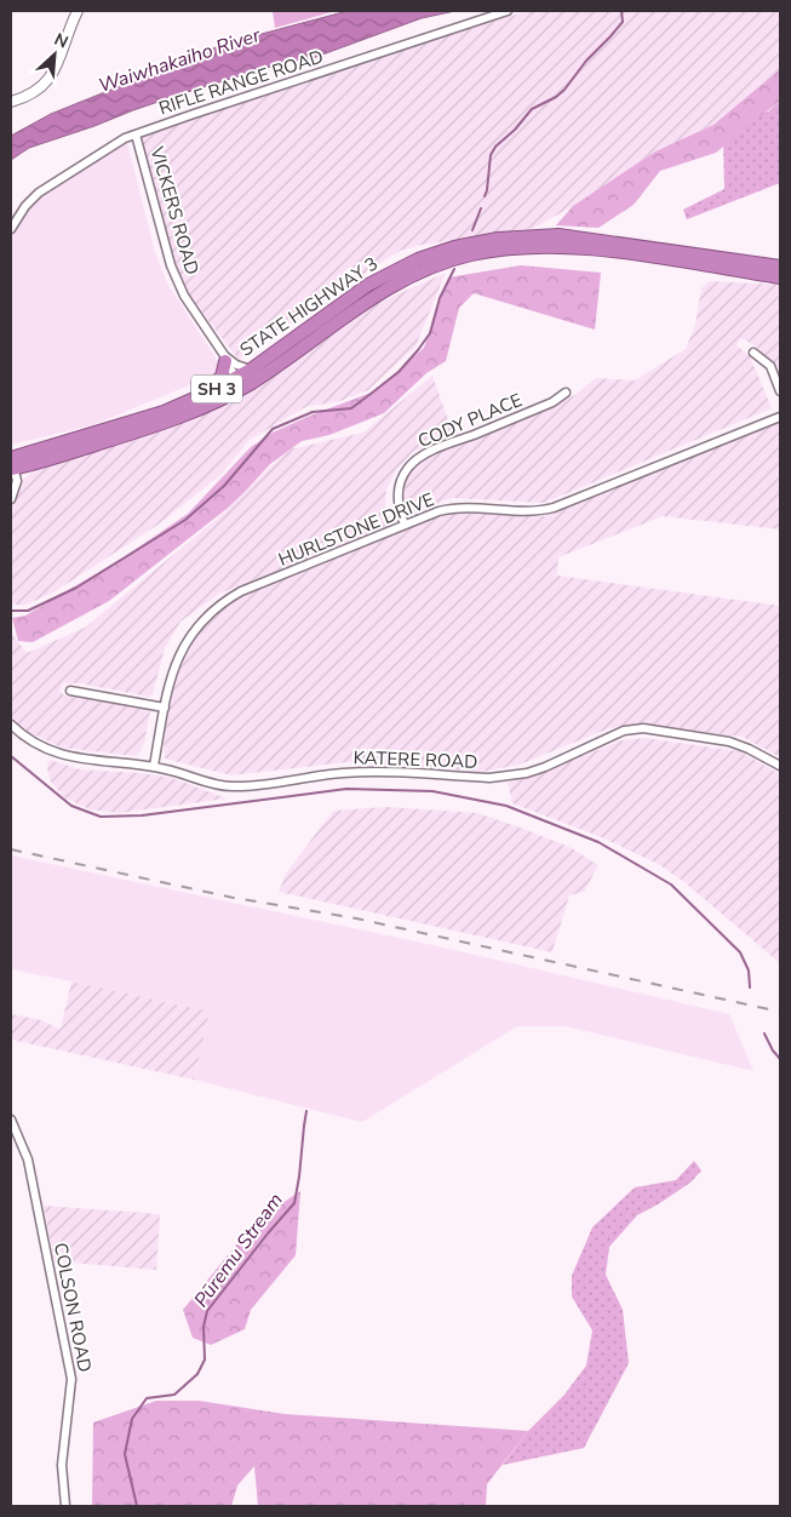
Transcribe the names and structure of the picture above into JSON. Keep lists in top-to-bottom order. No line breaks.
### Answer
{"streets":{"highway":["STATE HIGHWAY 3","SH 3"],"street":["RIFLE RANGE ROAD","VICKERS ROAD","CODY PLACE","HURLSTONE DRIVE","KATERE ROAD","COLSON ROAD"]},"crossings":[["RIFLE RANGE ROAD","VICKERS ROAD"],["VICKERS ROAD","STATE HIGHWAY 3"],["CODY PLACE","HURLSTONE DRIVE"],["HURLSTONE DRIVE","KATERE ROAD"]],"water":["Waiwhakaiho River","Pūremu Stream"],"north":"top right"}
